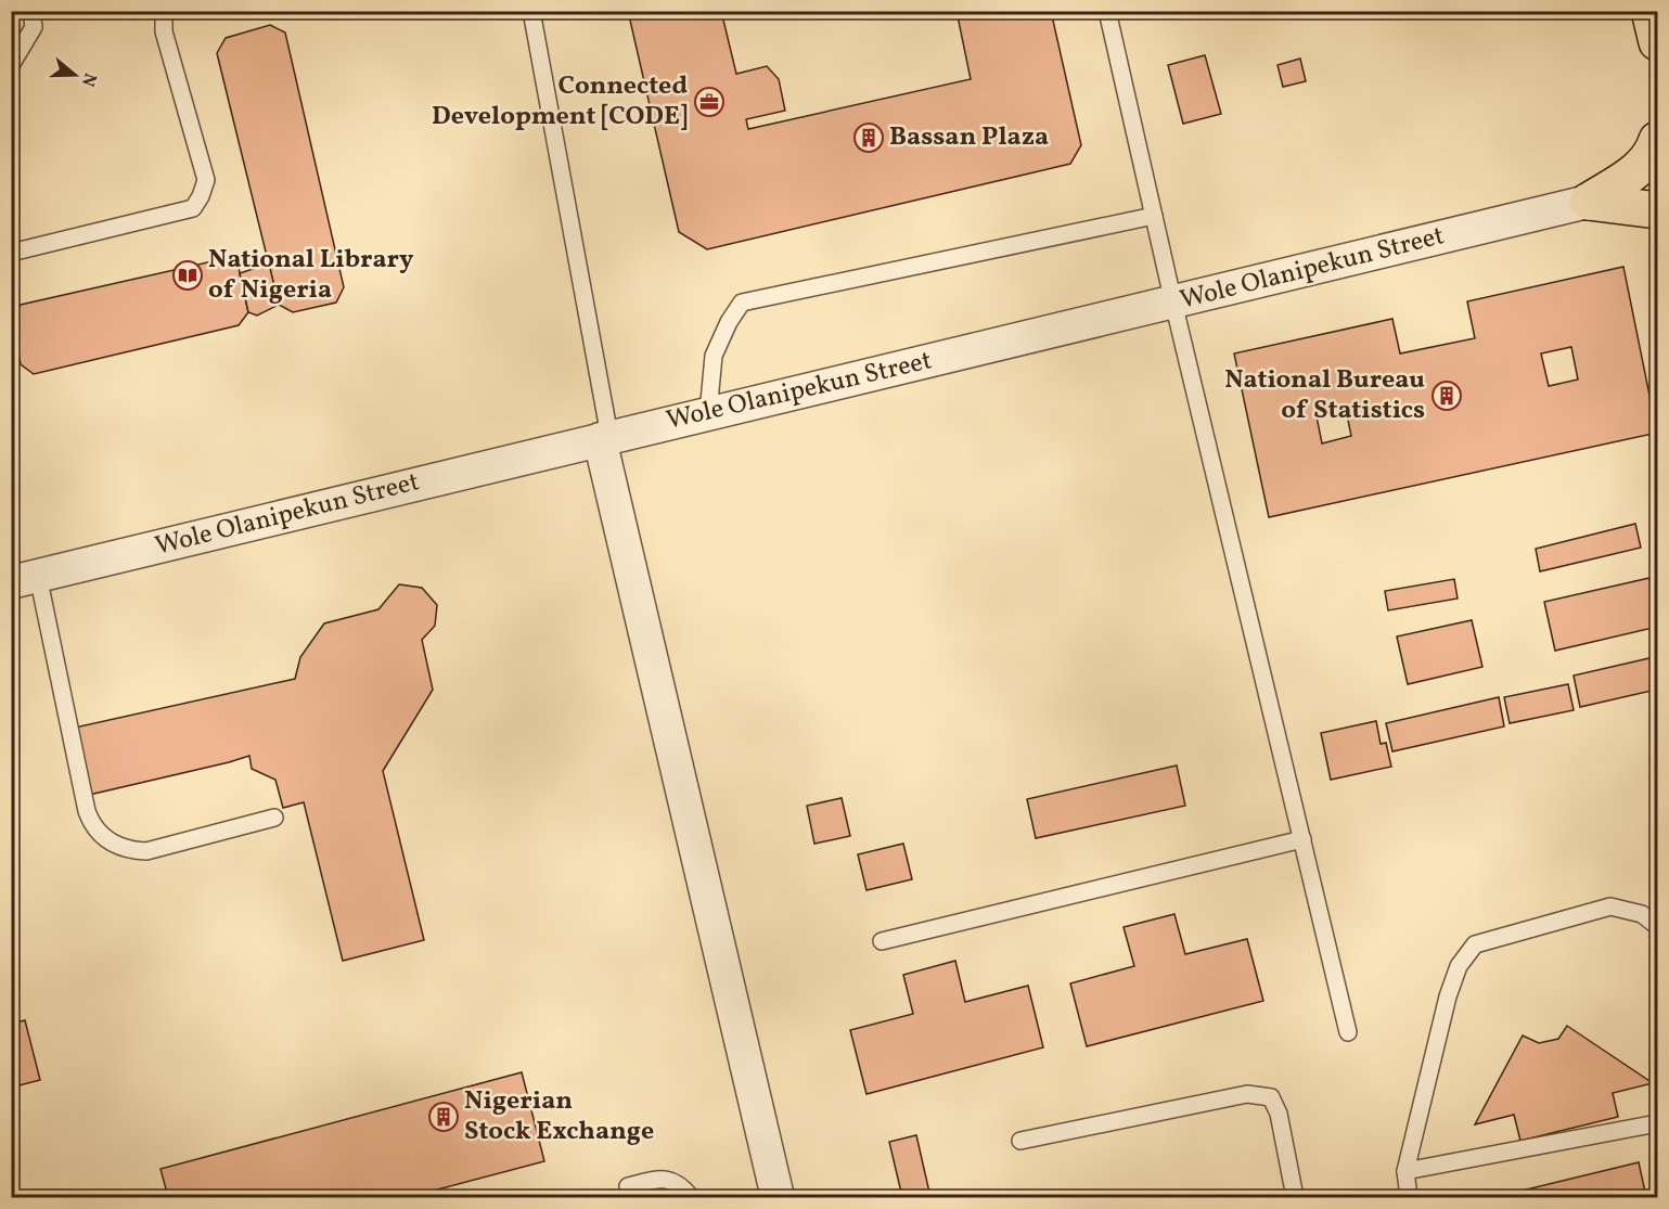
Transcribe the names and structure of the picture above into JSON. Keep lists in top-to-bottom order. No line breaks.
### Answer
{"streets":{"street":["Wole Olanipekun Street"]},"places":{"office":["Connected Development [CODE]"],"building":["Bassan Plaza","National Bureau of Statistics","Nigerian Stock Exchange"],"library":["National Library of Nigeria"]},"north":"right"}
